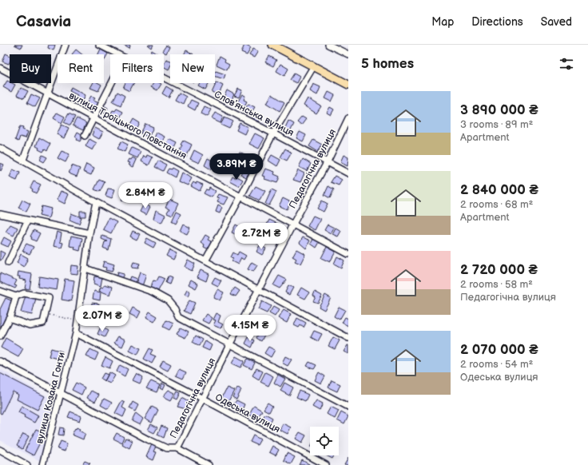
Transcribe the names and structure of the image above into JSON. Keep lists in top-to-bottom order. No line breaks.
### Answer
{"streets":{"street":["Словʼянська вулиця","вулиця Троїцького Повстання","Педагогічна вулиця","вулиця Козака Гонти","Одеська вулиця"]},"crossings":[["Словʼянська вулиця","Педагогічна вулиця"],["вулиця Троїцького Повстання","Педагогічна вулиця"],["Педагогічна вулиця","Одеська вулиця"],["вулиця Козака Гонти","Одеська вулиця"]],"page":{"header":"Casavia","nav":["Map","Directions","Saved"],"heading":"5 homes","chip":["Buy","Rent","Filters","New"],"list":[{"name":"3 890 000 ₴","note":"3 rooms · 89 m² · Apartment"},{"name":"2 840 000 ₴","note":"2 rooms · 68 m² · Apartment"},{"name":"2 720 000 ₴","note":"2 rooms · 58 m² · Педагогічна вулиця"},{"name":"2 070 000 ₴","note":"2 rooms · 54 m² · Одеська вулиця"}],"price":["3.89M ₴","2.84M ₴","2.72M ₴","2.07M ₴","4.15M ₴"]}}
